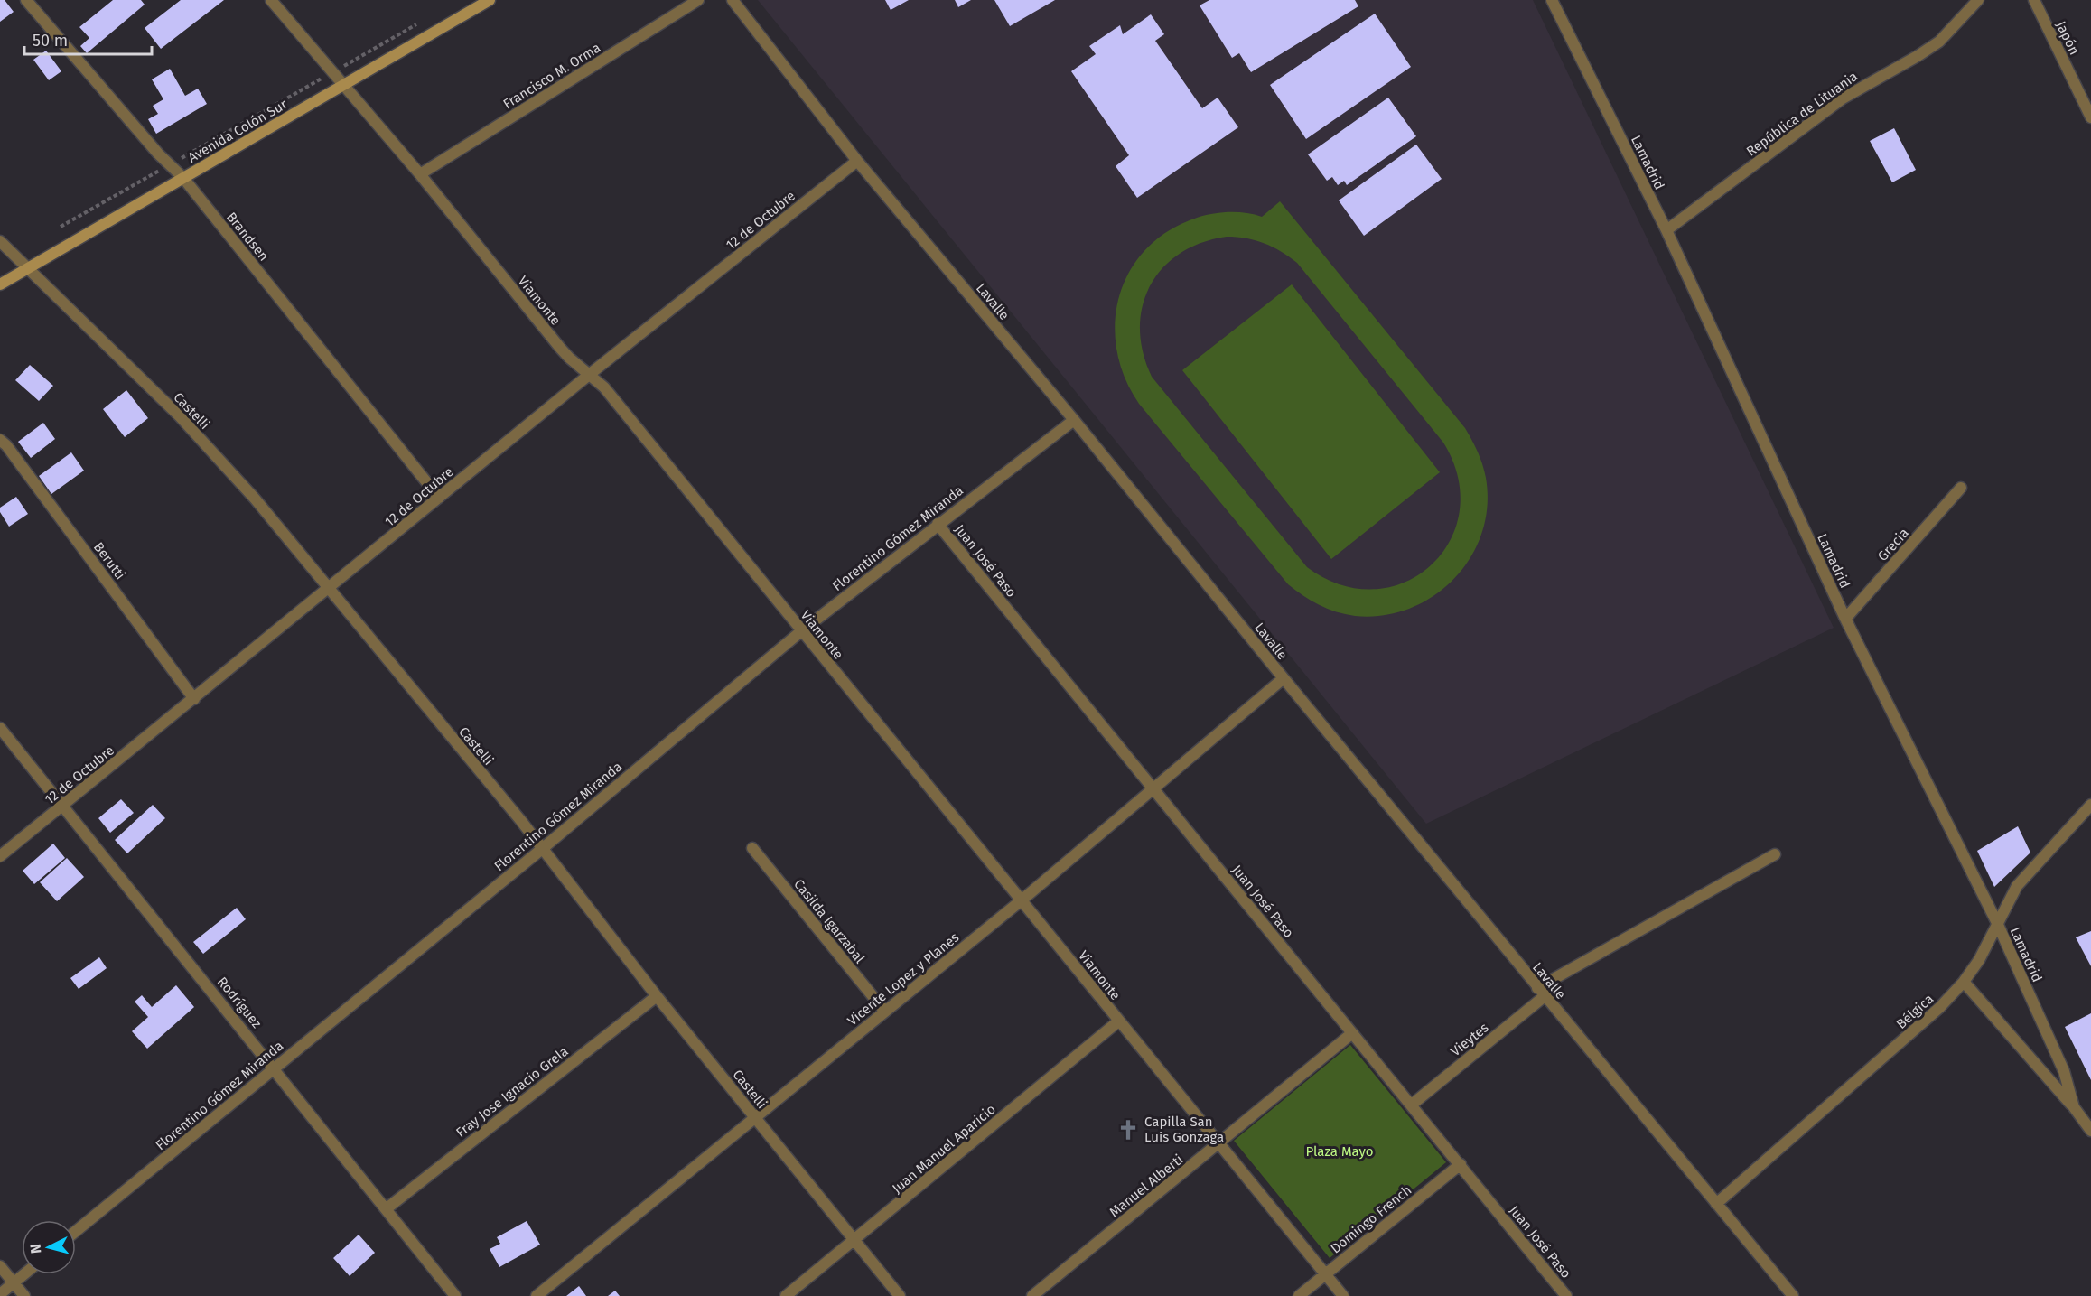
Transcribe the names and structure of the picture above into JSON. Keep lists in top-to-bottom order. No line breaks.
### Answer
{"streets":{"main road":["Avenida Colón Sur"],"street":["Japón","Francisco M. Orma","República de Lituania","Lamadrid","12 de Octubre","Brandsen","Viamonte","Lavalle","Castelli","Florentino Gómez Miranda","Grecia","Berutti","Juan José Paso","Casilda Igarzabal","Vicente Lopez y Planes","Rodríguez","Bélgica","Vieytes","Fray Jose Ignacio Grela","Juan Manuel Aparicio","Manuel Alberti","Domingo French"]},"crossings":[["Francisco M. Orma","Viamonte"],["República de Lituania","Lamadrid"],["Avenida Colón Sur","Brandsen"],["Avenida Colón Sur","Viamonte"],["Avenida Colón Sur","Castelli"],["Lamadrid","Grecia"],["Lamadrid","Bélgica"],["12 de Octubre","Brandsen"],["12 de Octubre","Viamonte"],["12 de Octubre","Lavalle"],["12 de Octubre","Castelli"],["12 de Octubre","Berutti"],["12 de Octubre","Rodríguez"],["Viamonte","Florentino Gómez Miranda"],["Viamonte","Vicente Lopez y Planes"],["Viamonte","Juan Manuel Aparicio"],["Viamonte","Manuel Alberti"],["Viamonte","Domingo French"],["Lavalle","Florentino Gómez Miranda"],["Lavalle","Vicente Lopez y Planes"],["Lavalle","Bélgica"],["Lavalle","Vieytes"],["Castelli","Florentino Gómez Miranda"],["Castelli","Vicente Lopez y Planes"],["Castelli","Fray Jose Ignacio Grela"],["Castelli","Juan Manuel Aparicio"],["Florentino Gómez Miranda","Juan José Paso"],["Florentino Gómez Miranda","Rodríguez"],["Juan José Paso","Vicente Lopez y Planes"],["Juan José Paso","Vieytes"],["Juan José Paso","Manuel Alberti"],["Juan José Paso","Domingo French"],["Casilda Igarzabal","Vicente Lopez y Planes"],["Rodríguez","Fray Jose Ignacio Grela"]],"parks":["Plaza Mayo"],"places":{"church":["Capilla San Luis Gonzaga"]},"scale_bar":"50 m","north":"left"}
